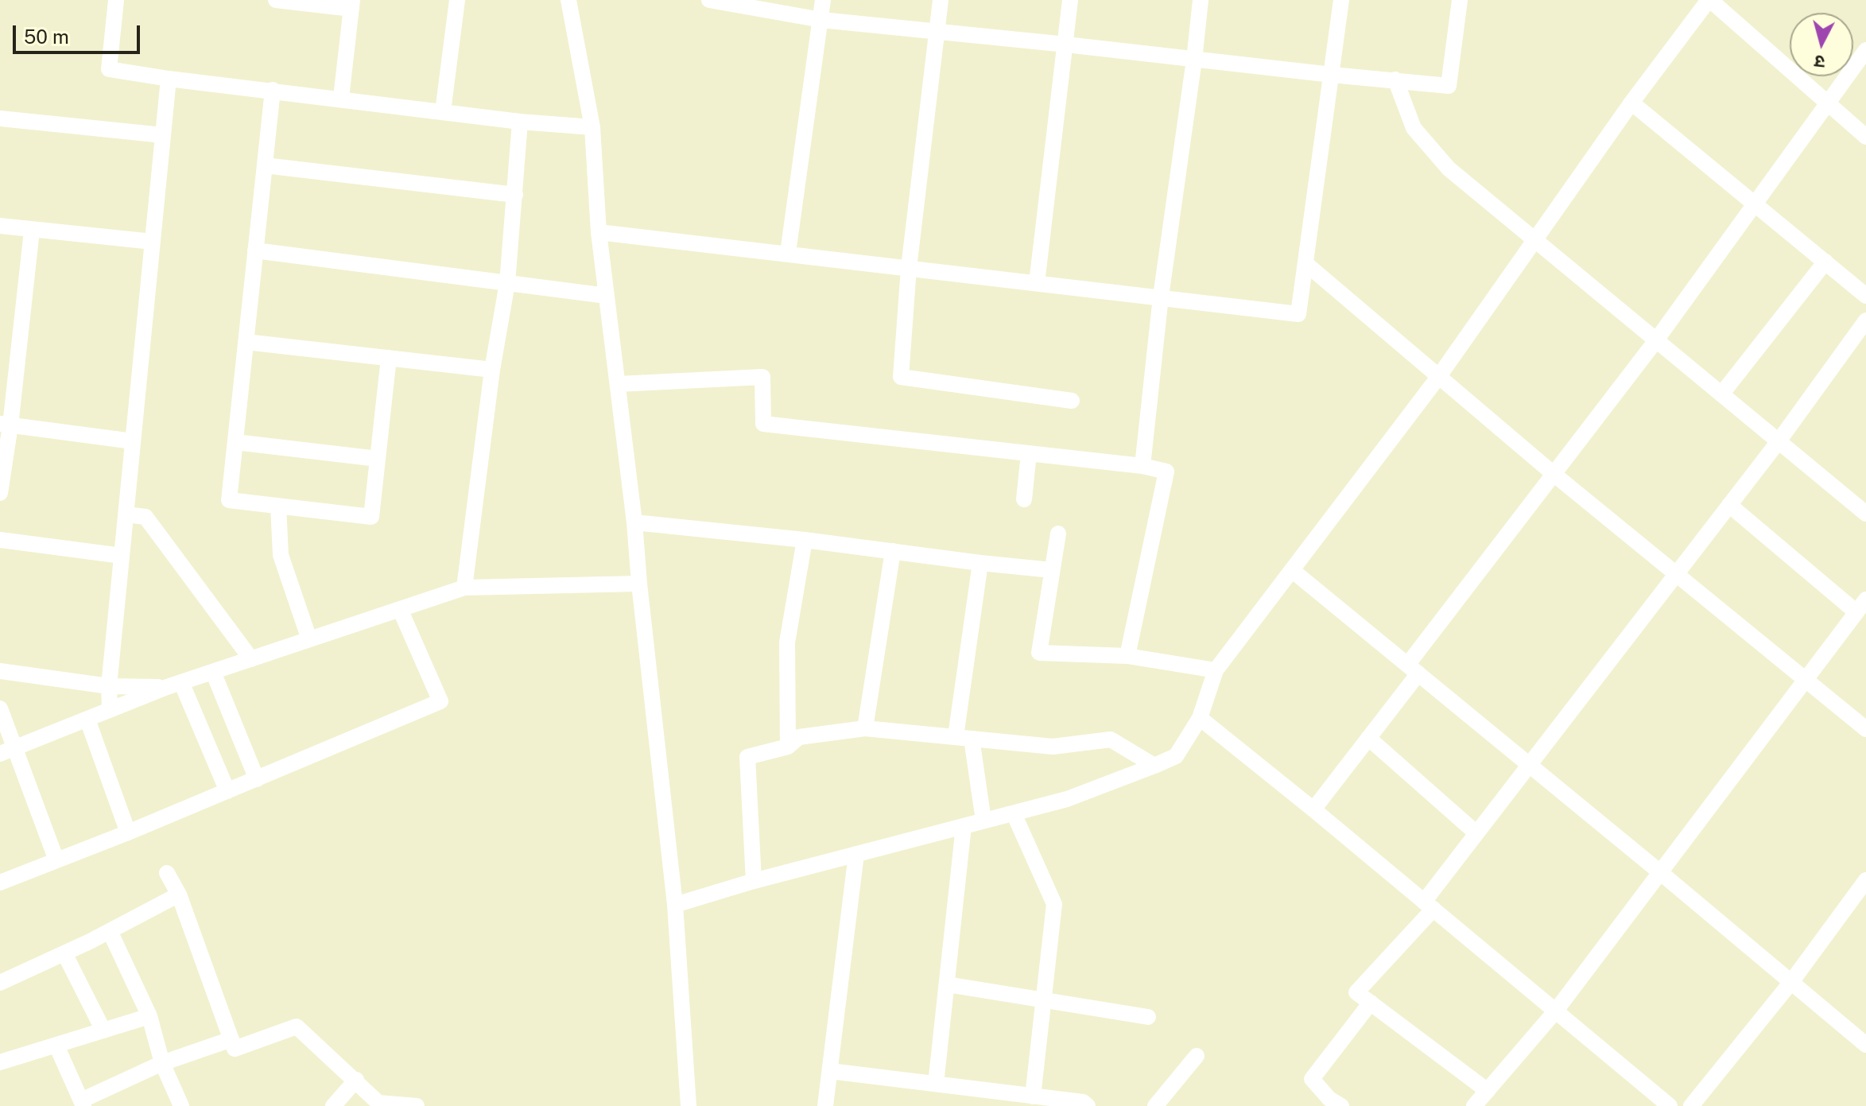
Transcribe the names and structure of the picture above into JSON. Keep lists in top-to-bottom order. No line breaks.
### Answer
{"scale_bar":"50 m","north":"bottom"}
